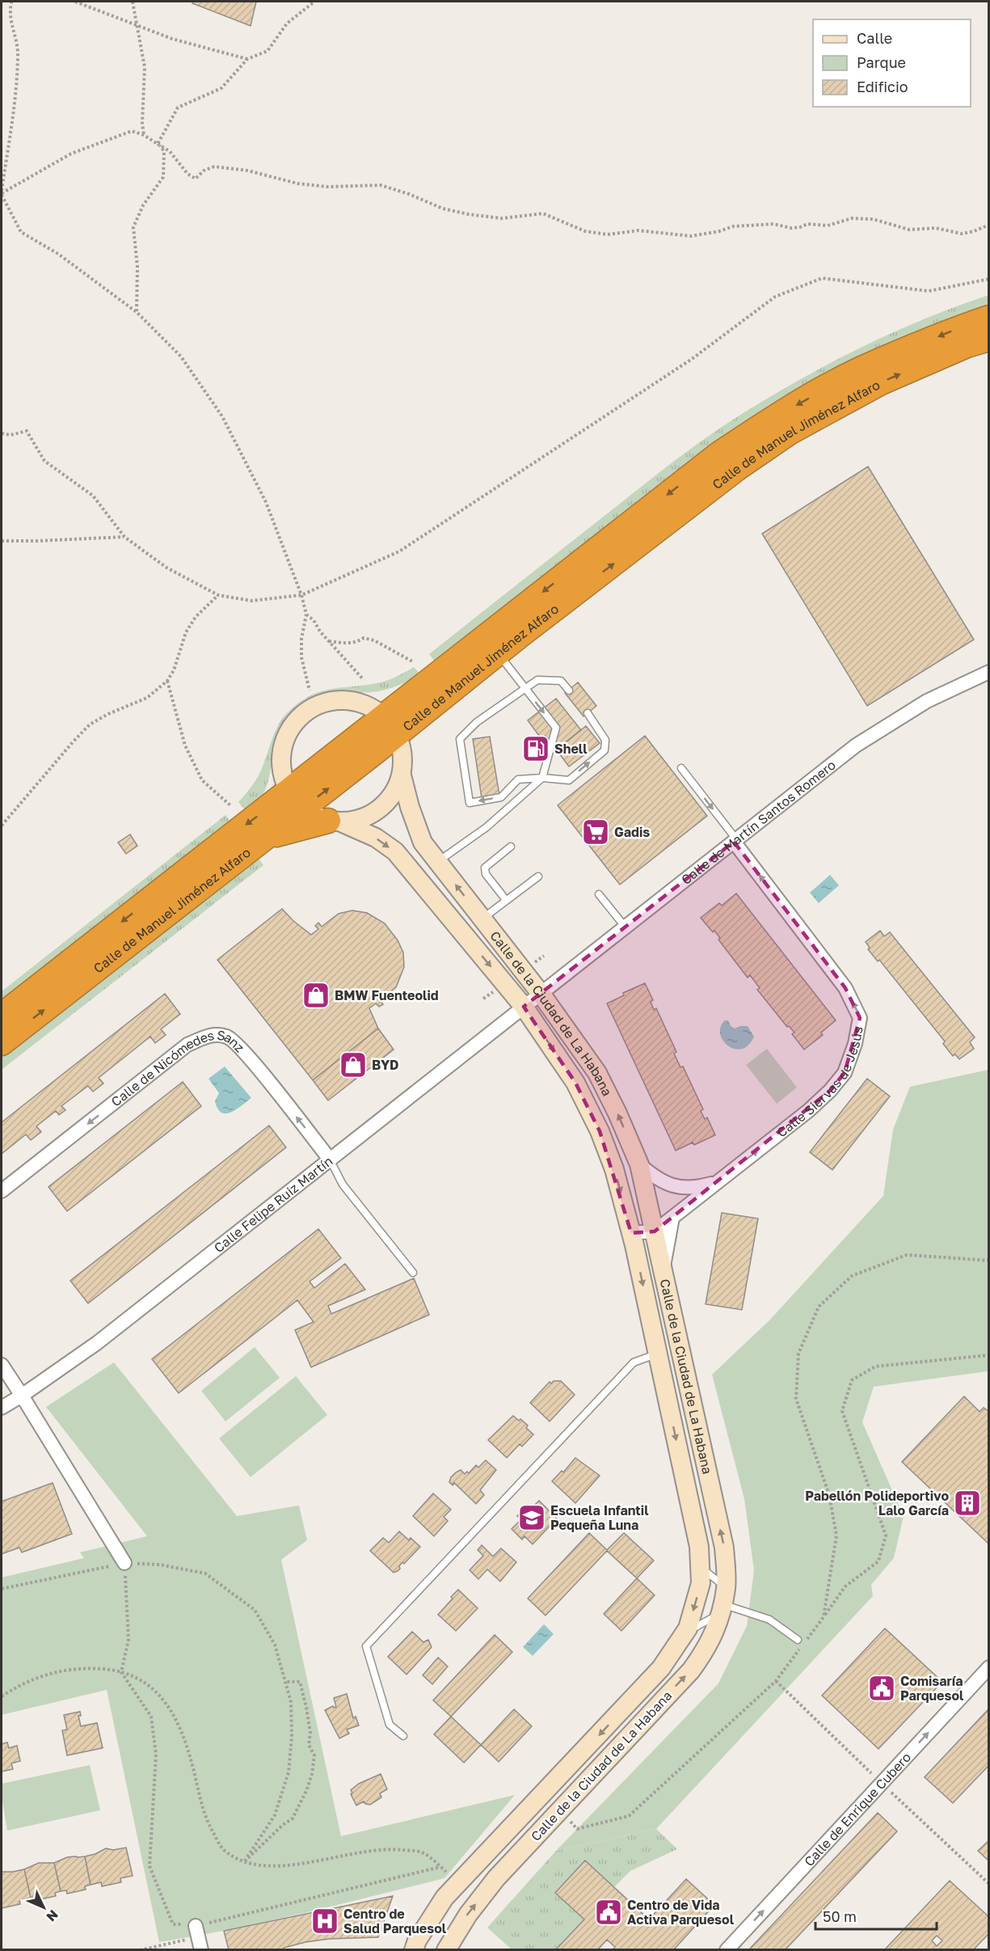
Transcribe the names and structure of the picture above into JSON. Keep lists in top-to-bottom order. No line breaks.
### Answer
{"streets":{"highway":["Calle de Manuel Jiménez Alfaro"],"street":["Calle de Martín Santos Romero","Calle de la Ciudad de La Habana","Calle Siervas de Jesús","Calle de Nicómedes Sanz","Calle Felipe Ruiz Martín","Calle de Enrique Cubero"]},"crossings":[["Calle de Manuel Jiménez Alfaro","Calle de la Ciudad de La Habana"],["Calle de Martín Santos Romero","Calle de la Ciudad de La Habana"],["Calle de Martín Santos Romero","Calle Siervas de Jesús"],["Calle de Martín Santos Romero","Calle Felipe Ruiz Martín"],["Calle de la Ciudad de La Habana","Calle Siervas de Jesús"],["Calle de la Ciudad de La Habana","Calle Felipe Ruiz Martín"],["Calle de Nicómedes Sanz","Calle Felipe Ruiz Martín"]],"one_way":["Calle de Enrique Cubero"],"places":{"fuel station":["Shell"],"supermarket":["Gadis"],"shop":["BMW Fuenteolid","BYD"],"building":["Pabellón Polideportivo Lalo García"],"school or university":["Escuela Infantil Pequeña Luna"],"public building":["Comisaría Parquesol","Centro de Vida Activa Parquesol"],"hospital":["Centro de Salud Parquesol"]},"legend":["Calle","Parque","Edificio"],"scale_bar":"50 m","north":"bottom right"}
